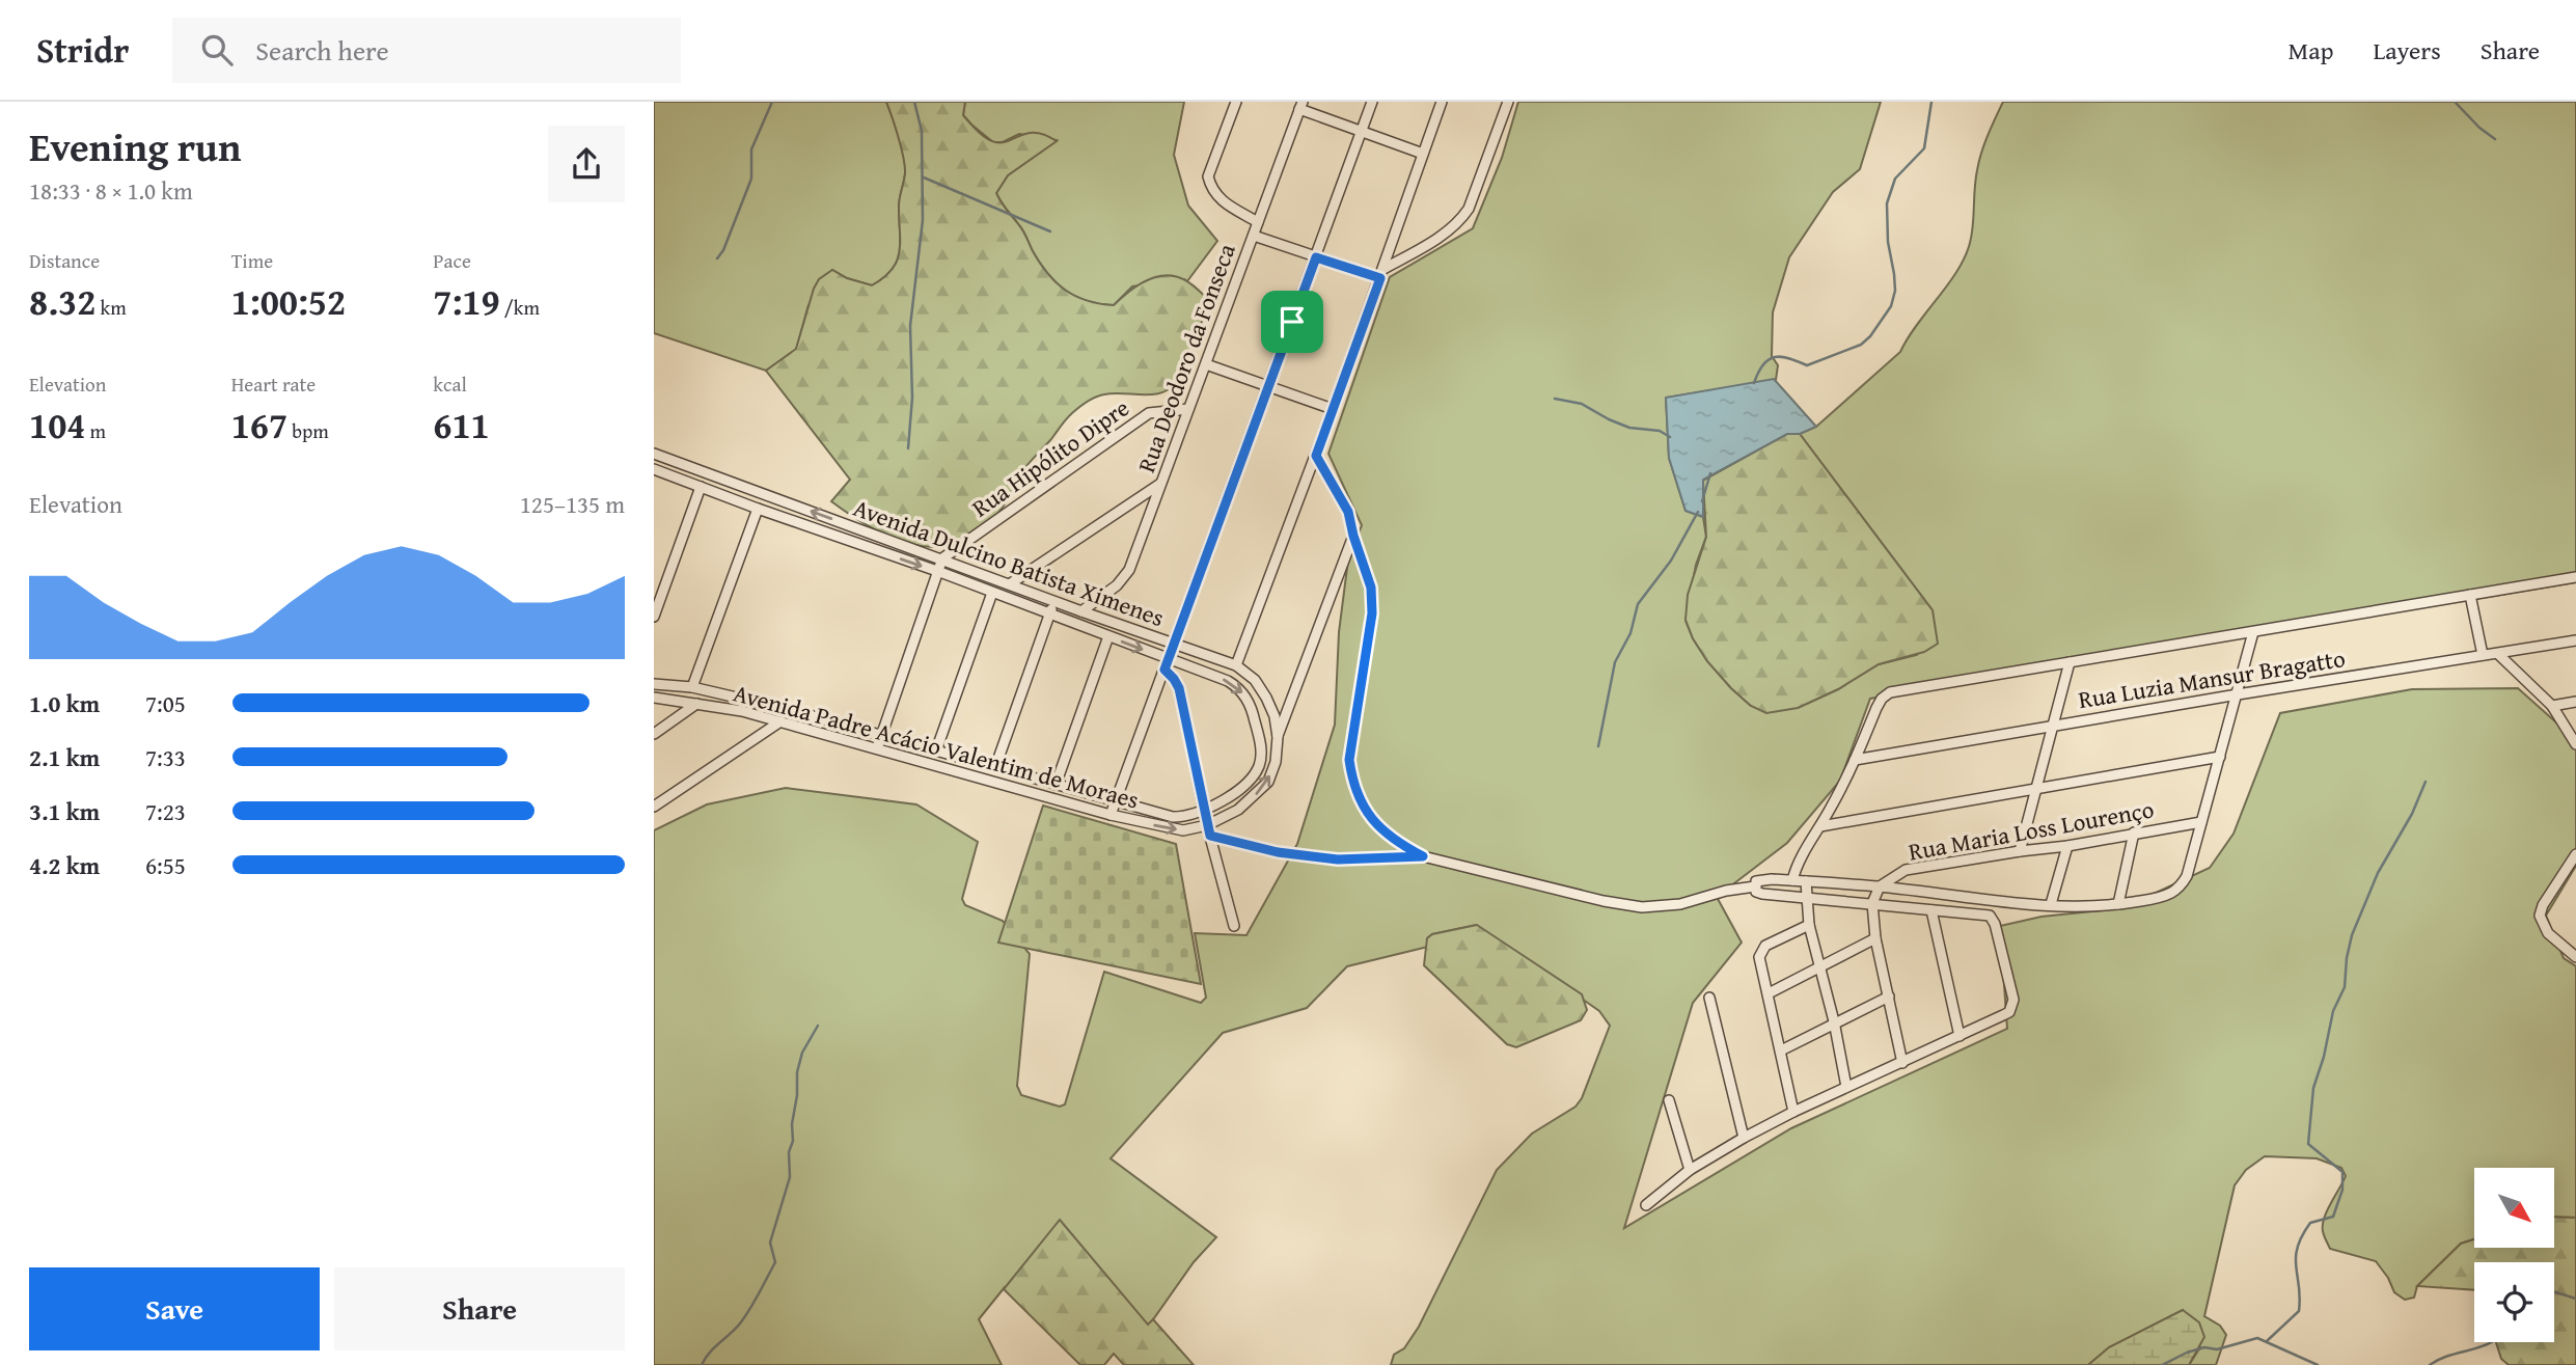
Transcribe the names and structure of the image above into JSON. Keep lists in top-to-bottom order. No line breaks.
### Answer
{"streets":{"street":["Rua Deodoro da Fonseca","Rua Hipólito Dipre","Avenida Dulcino Batista Ximenes","Rua Luzia Mansur Bragatto","Avenida Padre Acácio Valentim de Moraes","Rua Maria Loss Lourenço"]},"crossings":[["Rua Deodoro da Fonseca","Rua Hipólito Dipre"],["Rua Deodoro da Fonseca","Avenida Dulcino Batista Ximenes"],["Rua Hipólito Dipre","Avenida Dulcino Batista Ximenes"],["Avenida Dulcino Batista Ximenes","Avenida Padre Acácio Valentim de Moraes"]],"north":"bottom right","page":{"header":"Stridr","search":"Search here","nav":["Map","Layers","Share"],"heading":["Evening run","18:33 · 8 × 1.0 km"],"stats":[["Distance","8.32 km"],["Time","1:00:52"],["Pace","7:19 /km"],["Elevation","104 m"],["Heart rate","167 bpm"],["kcal","611"]],"chart":["Elevation","125–135 m"],"list":[{"name":"1.0 km","note":"7:05"},{"name":"2.1 km","note":"7:33"},{"name":"3.1 km","note":"7:23"},{"name":"4.2 km","note":"6:55"}],"buttons":["Save","Share"]}}
